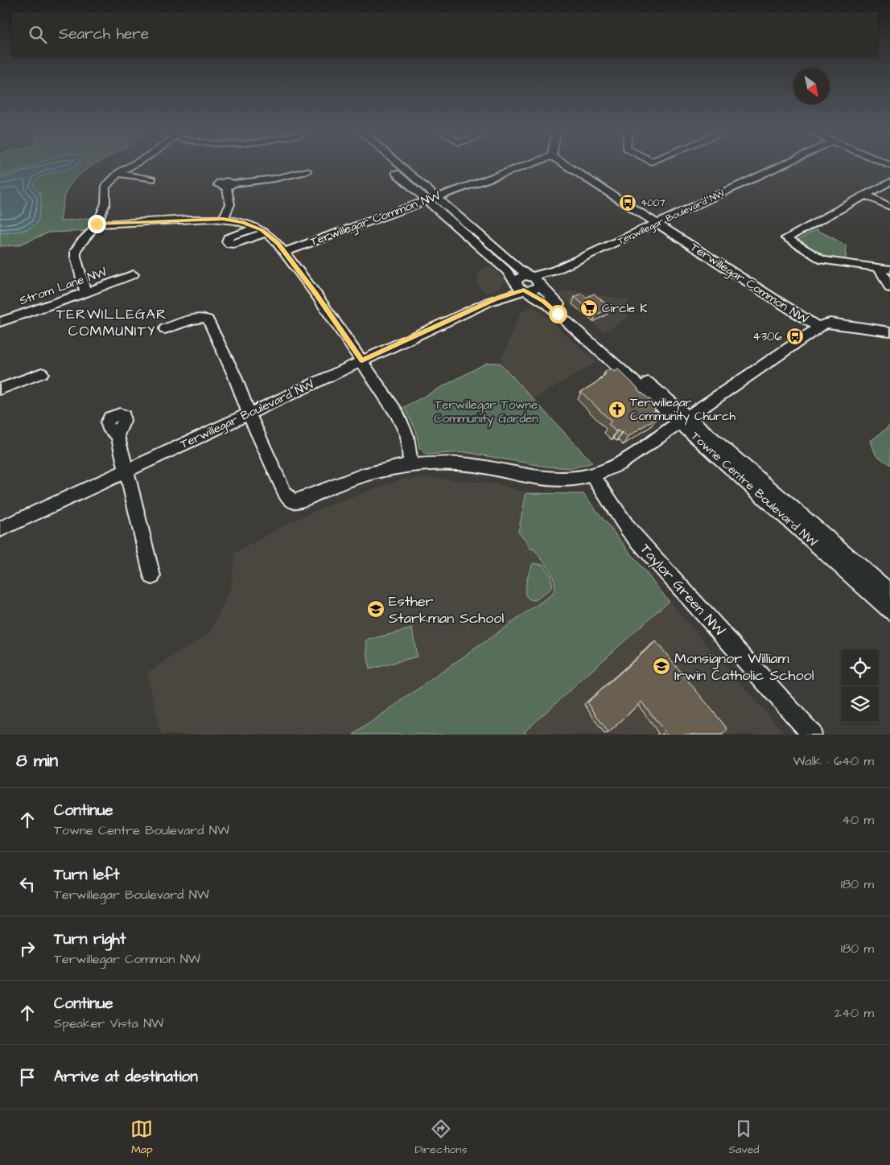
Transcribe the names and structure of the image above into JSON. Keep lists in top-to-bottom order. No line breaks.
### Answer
{"streets":{"street":["Terwillegar Boulevard NW","Terwillegar Common NW","Strom Lane NW","Towne Centre Boulevard NW","Taylor Green NW"]},"crossings":[["Terwillegar Boulevard NW","Terwillegar Common NW"],["Terwillegar Boulevard NW","Towne Centre Boulevard NW"],["Terwillegar Common NW","Towne Centre Boulevard NW"],["Terwillegar Common NW","Taylor Green NW"]],"districts":["TERWILLEGAR COMMUNITY"],"parks":["Terwillegar Towne Community Garden"],"places":{"bus stop":["4007","4306"],"supermarket":["Circle K"],"church":["Terwillegar Community Church"],"school or university":["Esther Starkman School","Monsignor William Irwin Catholic School"]},"north":"bottom right","page":{"search":"Search here","heading":["8 min","Walk · 640 m"],"list":[["Continue","Towne Centre Boulevard NW","40 m"],["Turn left","Terwillegar Boulevard NW","180 m"],["Turn right","Terwillegar Common NW","180 m"],["Continue","Speaker Vista NW","240 m"],"Arrive at destination"],"nav":["Map","Directions","Saved"]}}
